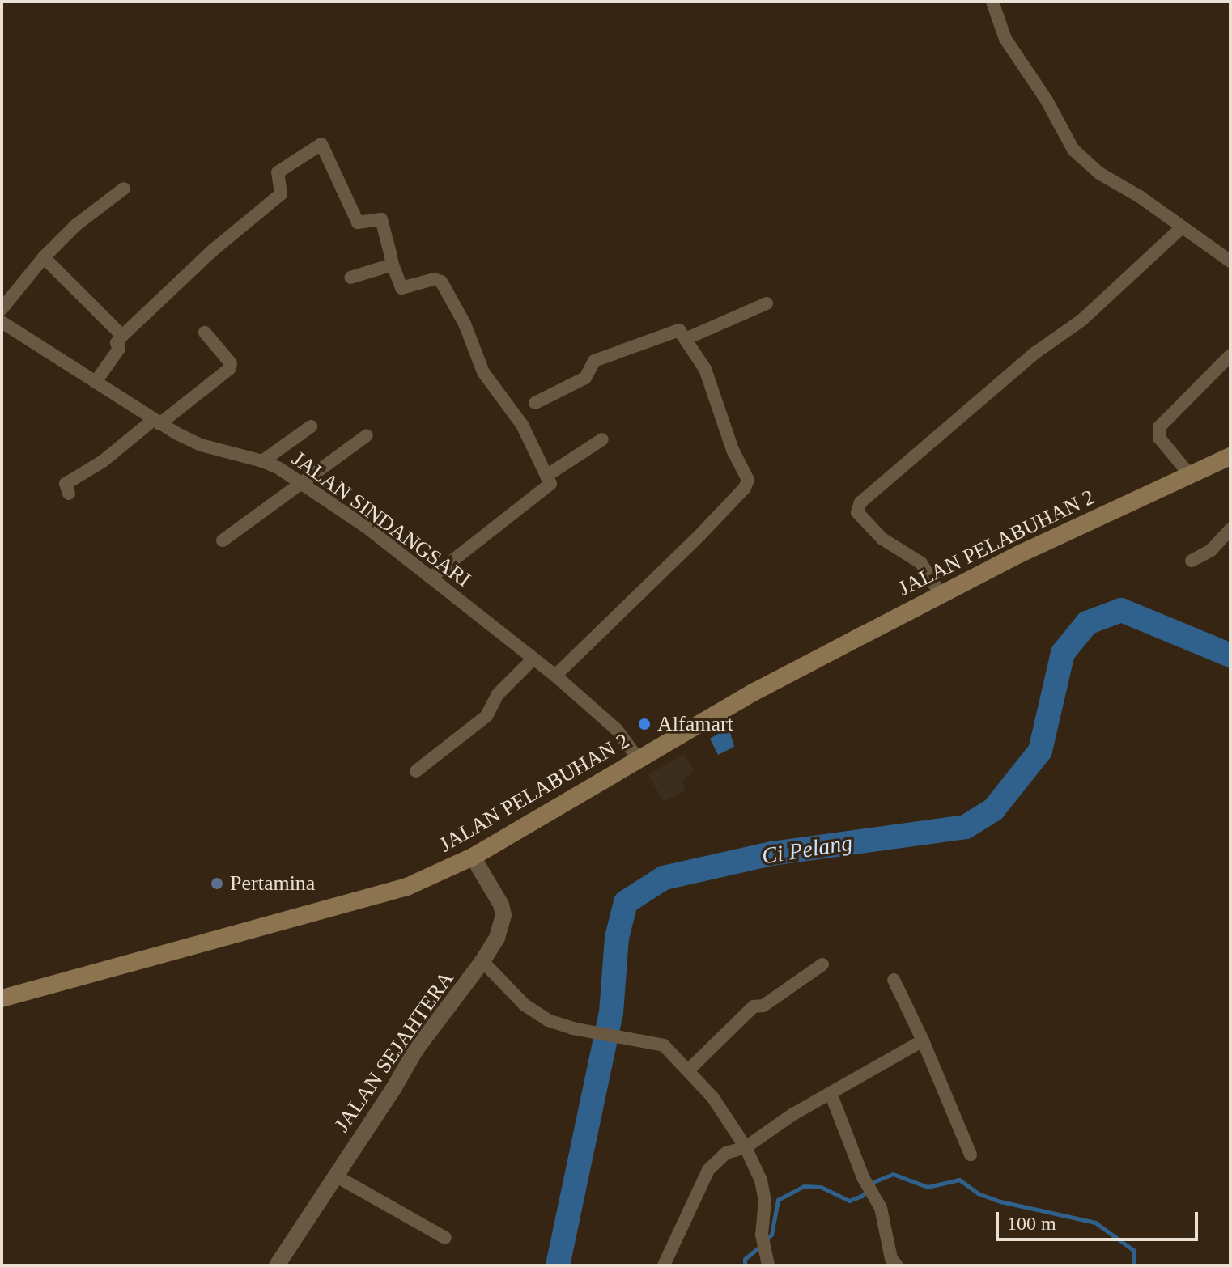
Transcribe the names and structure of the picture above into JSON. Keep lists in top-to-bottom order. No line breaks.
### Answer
{"streets":{"main road":["JALAN PELABUHAN 2"],"street":["JALAN SINDANGSARI","JALAN SEJAHTERA"]},"crossings":[["JALAN SINDANGSARI","JALAN PELABUHAN 2"],["JALAN PELABUHAN 2","JALAN SEJAHTERA"]],"water":["Ci Pelang"],"places":["Alfamart","Pertamina"],"scale_bar":"100 m"}
